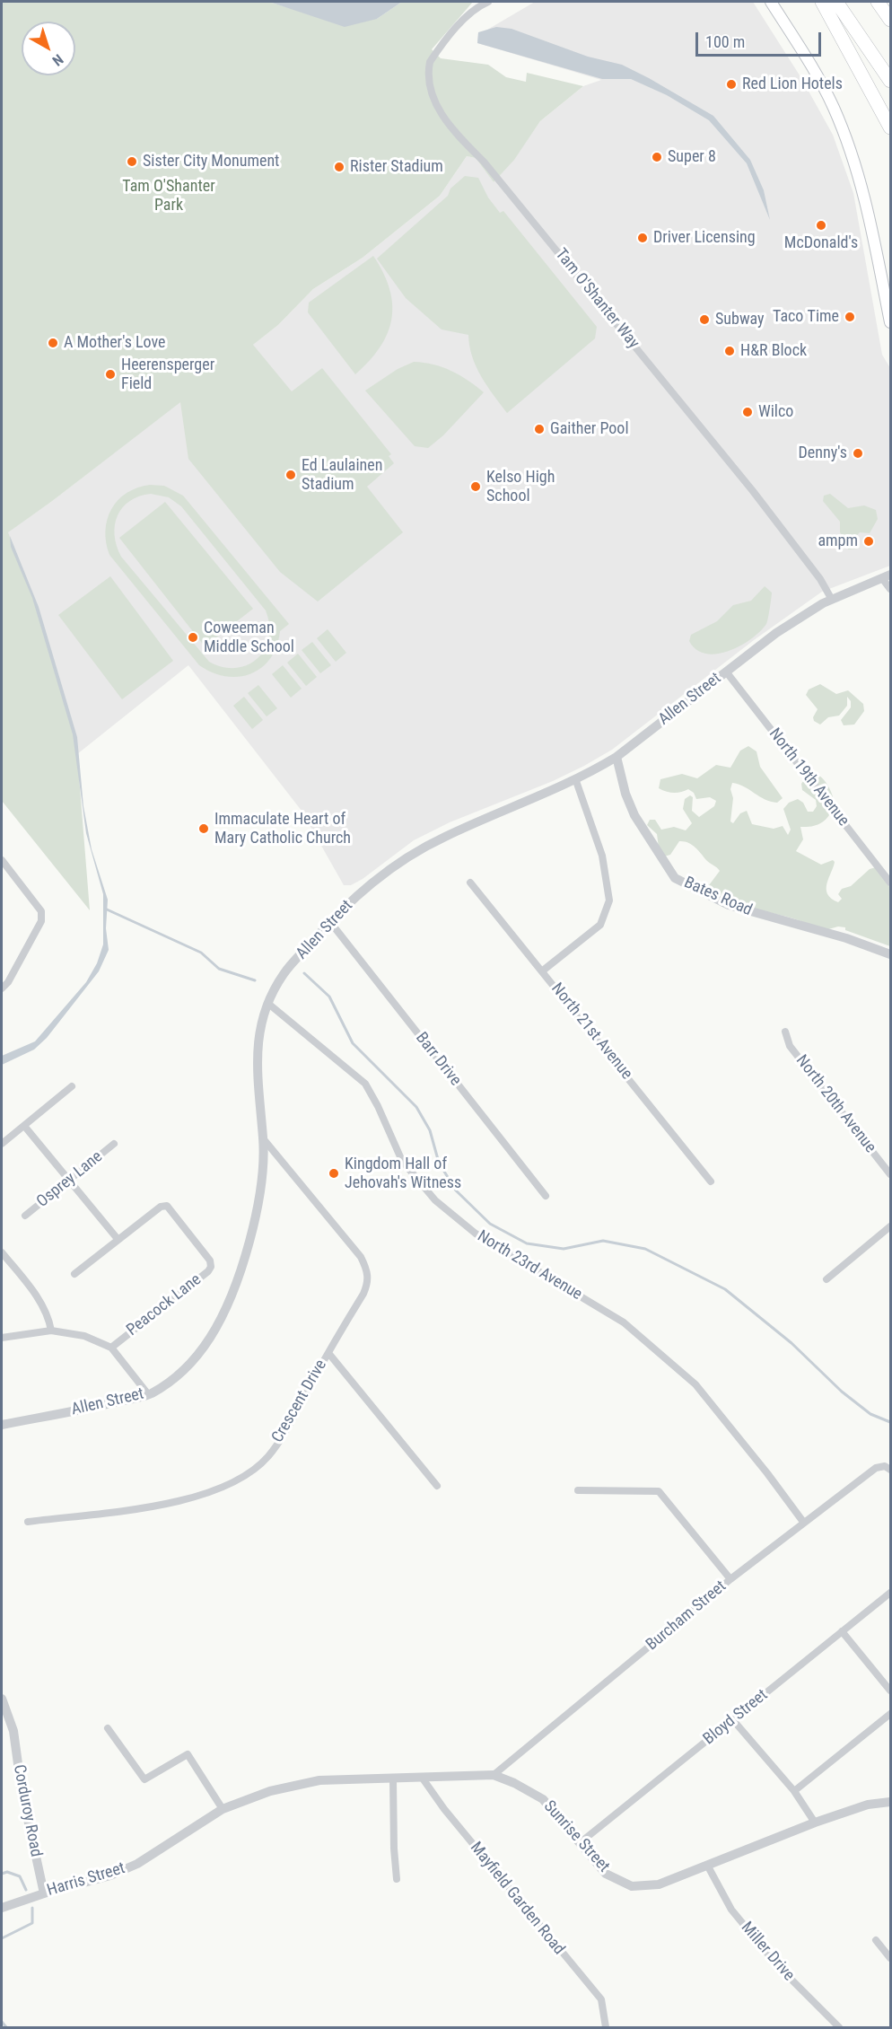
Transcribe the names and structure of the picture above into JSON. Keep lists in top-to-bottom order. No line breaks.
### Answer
{"streets":{"street":["Tam O'Shanter Way","Allen Street","North 19th Avenue","Bates Road","North 21st Avenue","Barr Drive","North 20th Avenue","Osprey Lane","North 23rd Avenue","Peacock Lane","Crescent Drive","Burcham Street","Bloyd Street","Corduroy Road","Sunrise Street","Harris Street","Mayfield Garden Road","Miller Drive"]},"crossings":[["Tam O'Shanter Way","Allen Street"],["Allen Street","North 19th Avenue"],["Allen Street","Bates Road"],["Allen Street","Barr Drive"],["Allen Street","North 23rd Avenue"],["Allen Street","Crescent Drive"],["North 23rd Avenue","Burcham Street"],["Burcham Street","Sunrise Street"],["Bloyd Street","Sunrise Street"],["Corduroy Road","Harris Street"],["Sunrise Street","Harris Street"],["Sunrise Street","Mayfield Garden Road"],["Sunrise Street","Miller Drive"]],"parks":["Tam O'Shanter Park"],"places":["Red Lion Hotels","Super 8","Sister City Monument","Rister Stadium","McDonald's","Driver Licensing","Taco Time","Subway","A Mother's Love","H&R Block","Heerensperger Field","Wilco","Gaither Pool","Denny's","Ed Laulainen Stadium","Kelso High School","ampm","Coweeman Middle School","Immaculate Heart of Mary Catholic Church","Kingdom Hall of Jehovah's Witness"],"scale_bar":"100 m","north":"bottom right"}
